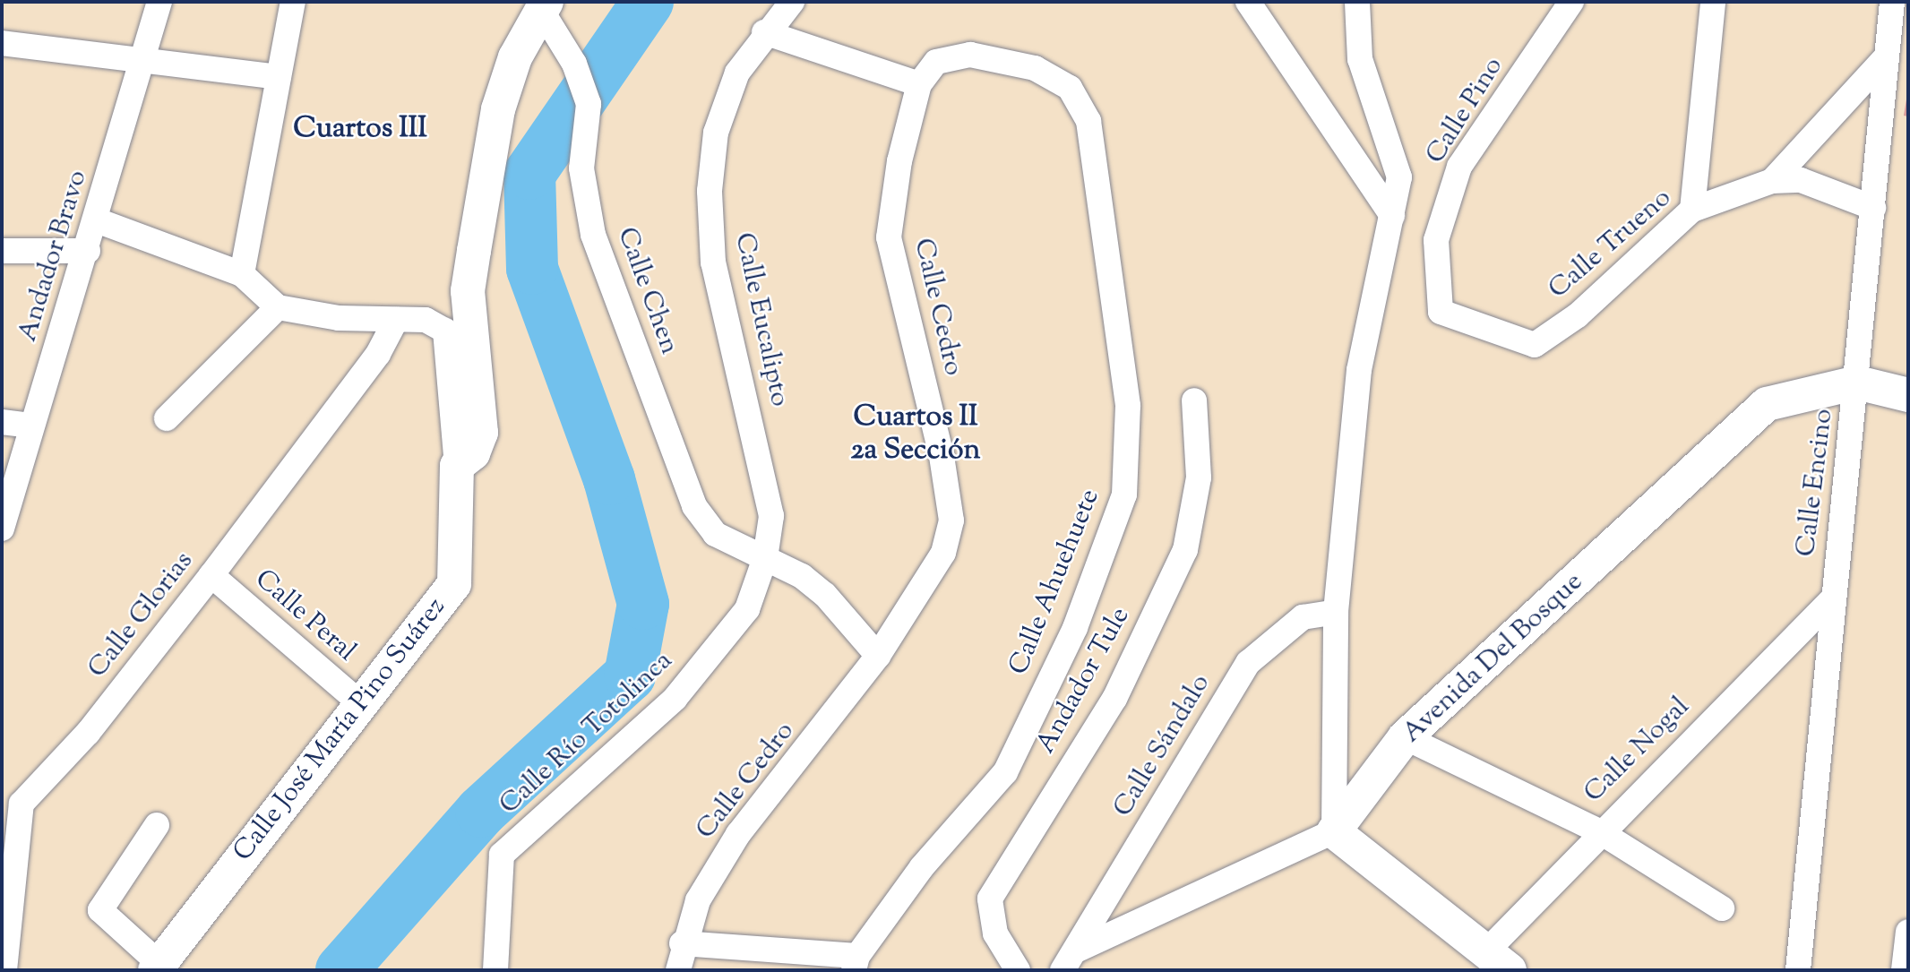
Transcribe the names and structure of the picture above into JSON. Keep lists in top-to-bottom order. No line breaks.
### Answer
{"streets":{"street":["Calle Pino","Calle Trueno","Andador Bravo","Calle Chen","Calle Cedro","Calle Eucalipto","Calle Encino","Calle Ahuehuete","Calle Glorias","Calle Peral","Avenida Del Bosque","Andador Tule","Calle José María Pino Suárez","Calle Río Totolinca","Calle Sándalo","Calle Nogal"]},"crossings":[["Calle Pino","Calle Trueno"],["Calle Trueno","Calle Encino"],["Calle Chen","Calle Cedro"],["Calle Chen","Calle Eucalipto"],["Calle Chen","Calle Río Totolinca"],["Calle Cedro","Calle Ahuehuete"],["Calle Eucalipto","Calle Río Totolinca"],["Calle Encino","Avenida Del Bosque"],["Calle Encino","Calle Nogal"],["Calle Glorias","Calle Peral"],["Calle Glorias","Calle José María Pino Suárez"],["Calle Peral","Calle José María Pino Suárez"],["Avenida Del Bosque","Calle Sándalo"]],"districts":["Cuartos III","Cuartos II 2a Sección"]}
